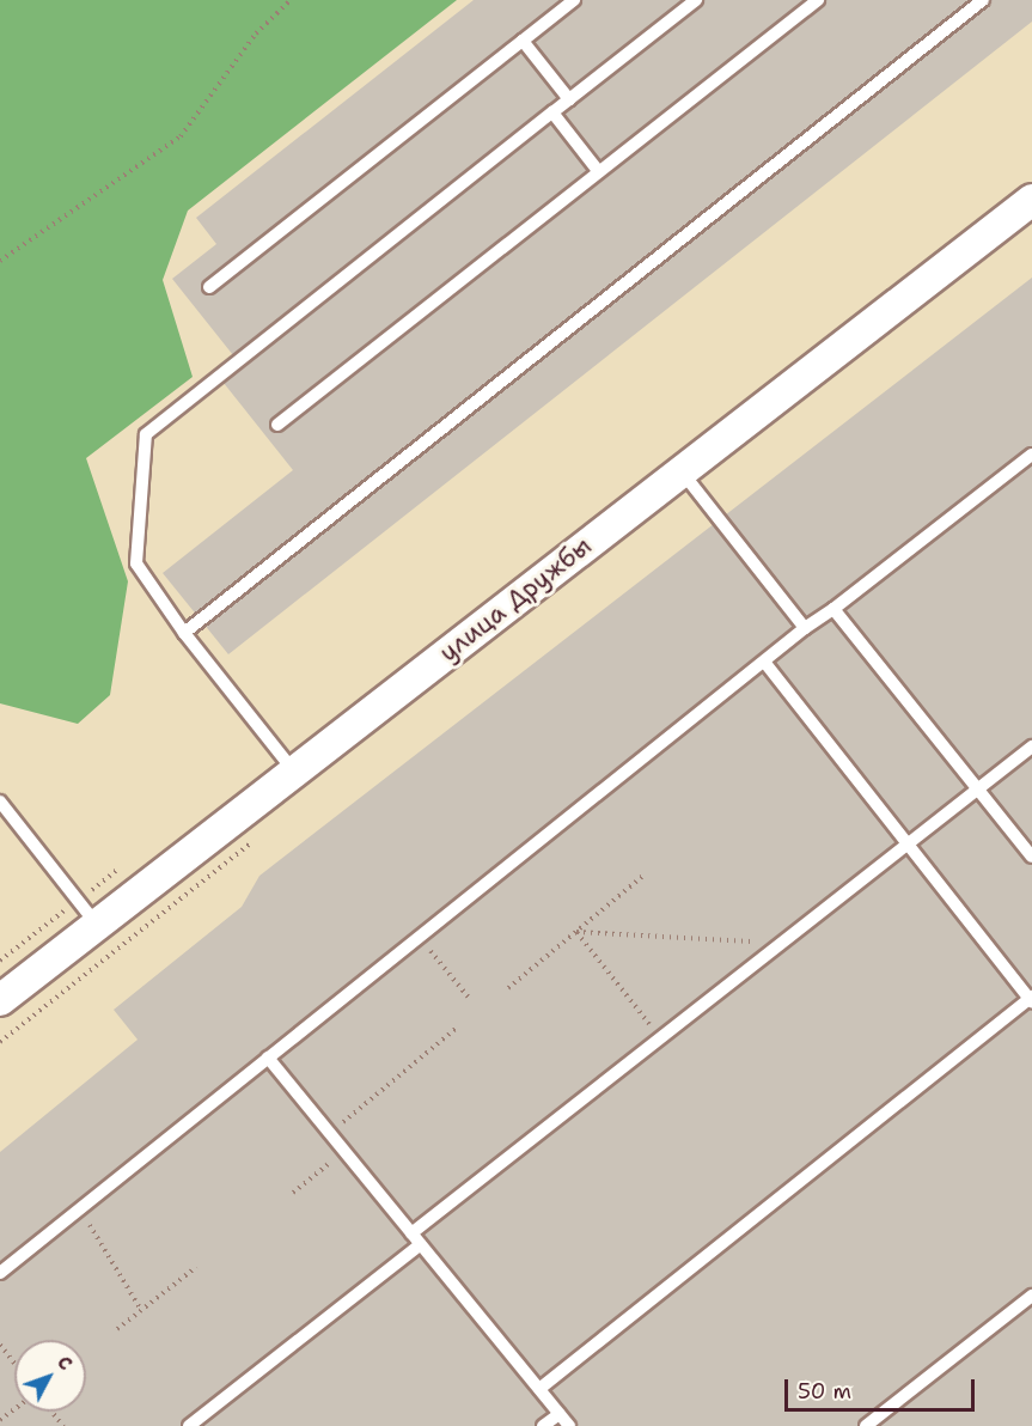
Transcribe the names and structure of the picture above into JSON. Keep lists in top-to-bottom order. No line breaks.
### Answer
{"streets":{"street":["улица Дружбы"]},"scale_bar":"50 m","north":"top right"}
